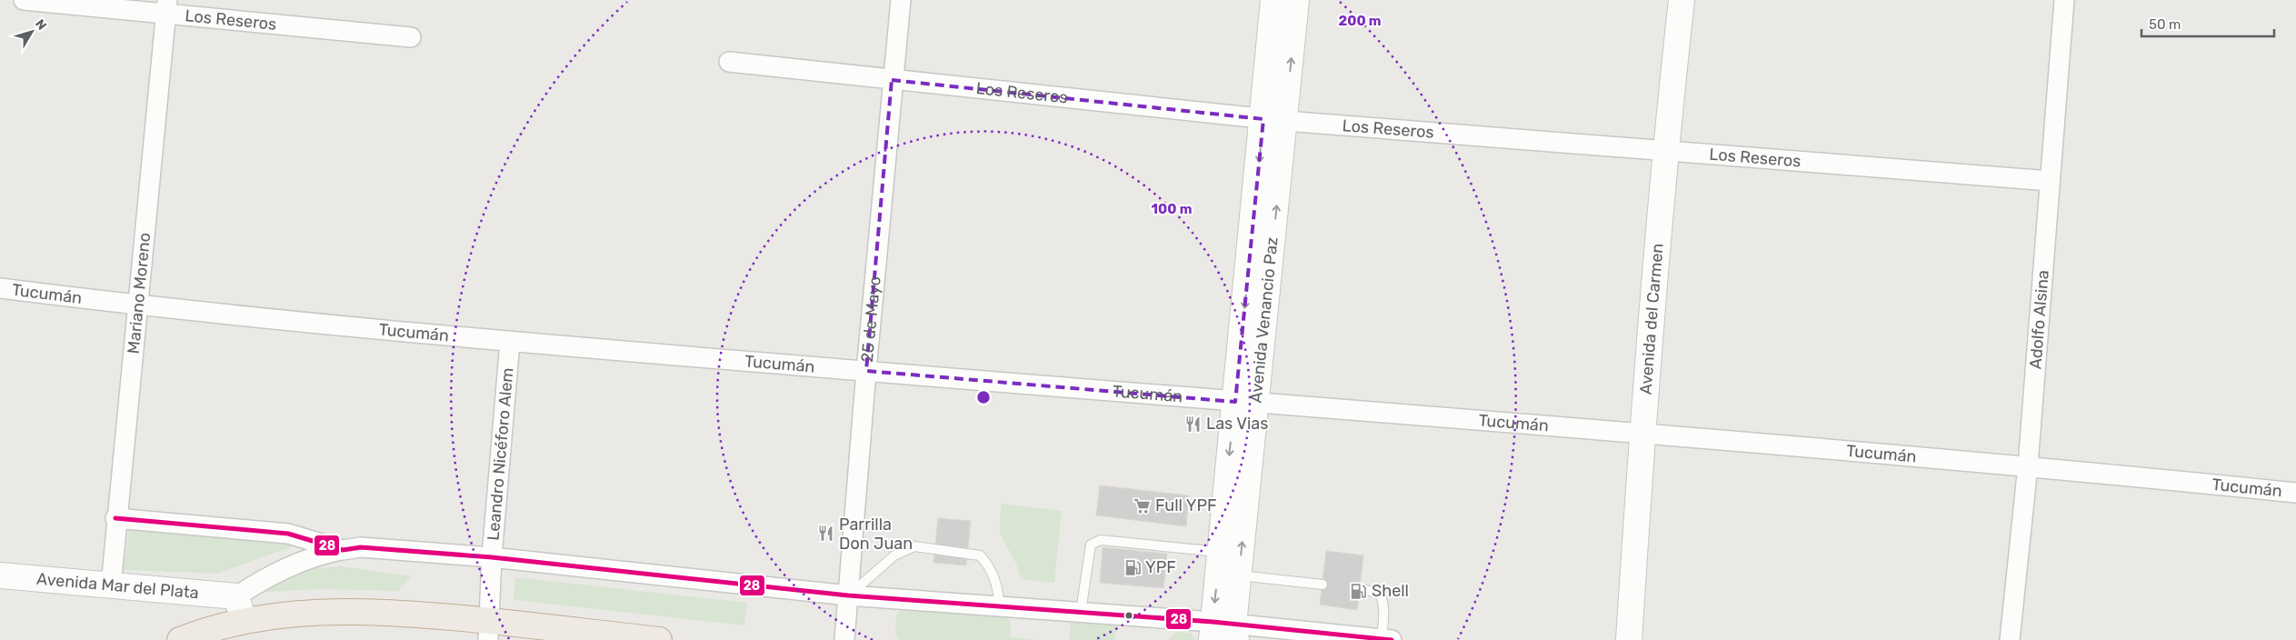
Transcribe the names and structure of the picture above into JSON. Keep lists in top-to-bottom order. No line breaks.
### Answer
{"streets":{"main road":["Avenida Venancio Paz","Avenida del Carmen","Avenida Mar del Plata"],"street":["Los Reseros","Mariano Moreno","Tucumán","25 de Mayo","Adolfo Alsina","Leandro Nicéforo Alem"]},"crossings":[["Los Reseros","Mariano Moreno"],["Los Reseros","25 de Mayo"],["Los Reseros","Avenida Venancio Paz"],["Los Reseros","Avenida del Carmen"],["Los Reseros","Adolfo Alsina"],["Mariano Moreno","Tucumán"],["Mariano Moreno","Avenida Mar del Plata"],["Tucumán","25 de Mayo"],["Tucumán","Avenida Venancio Paz"],["Tucumán","Avenida del Carmen"],["Tucumán","Adolfo Alsina"],["Tucumán","Leandro Nicéforo Alem"]],"places":{"restaurant":["Las Vias","Parrilla Don Juan"],"supermarket":["Full YPF"],"fuel station":["YPF","Shell"]},"lines":["transit line 28"],"scale_bar":"50 m","north":"top right","rings":["200 m","100 m"]}
